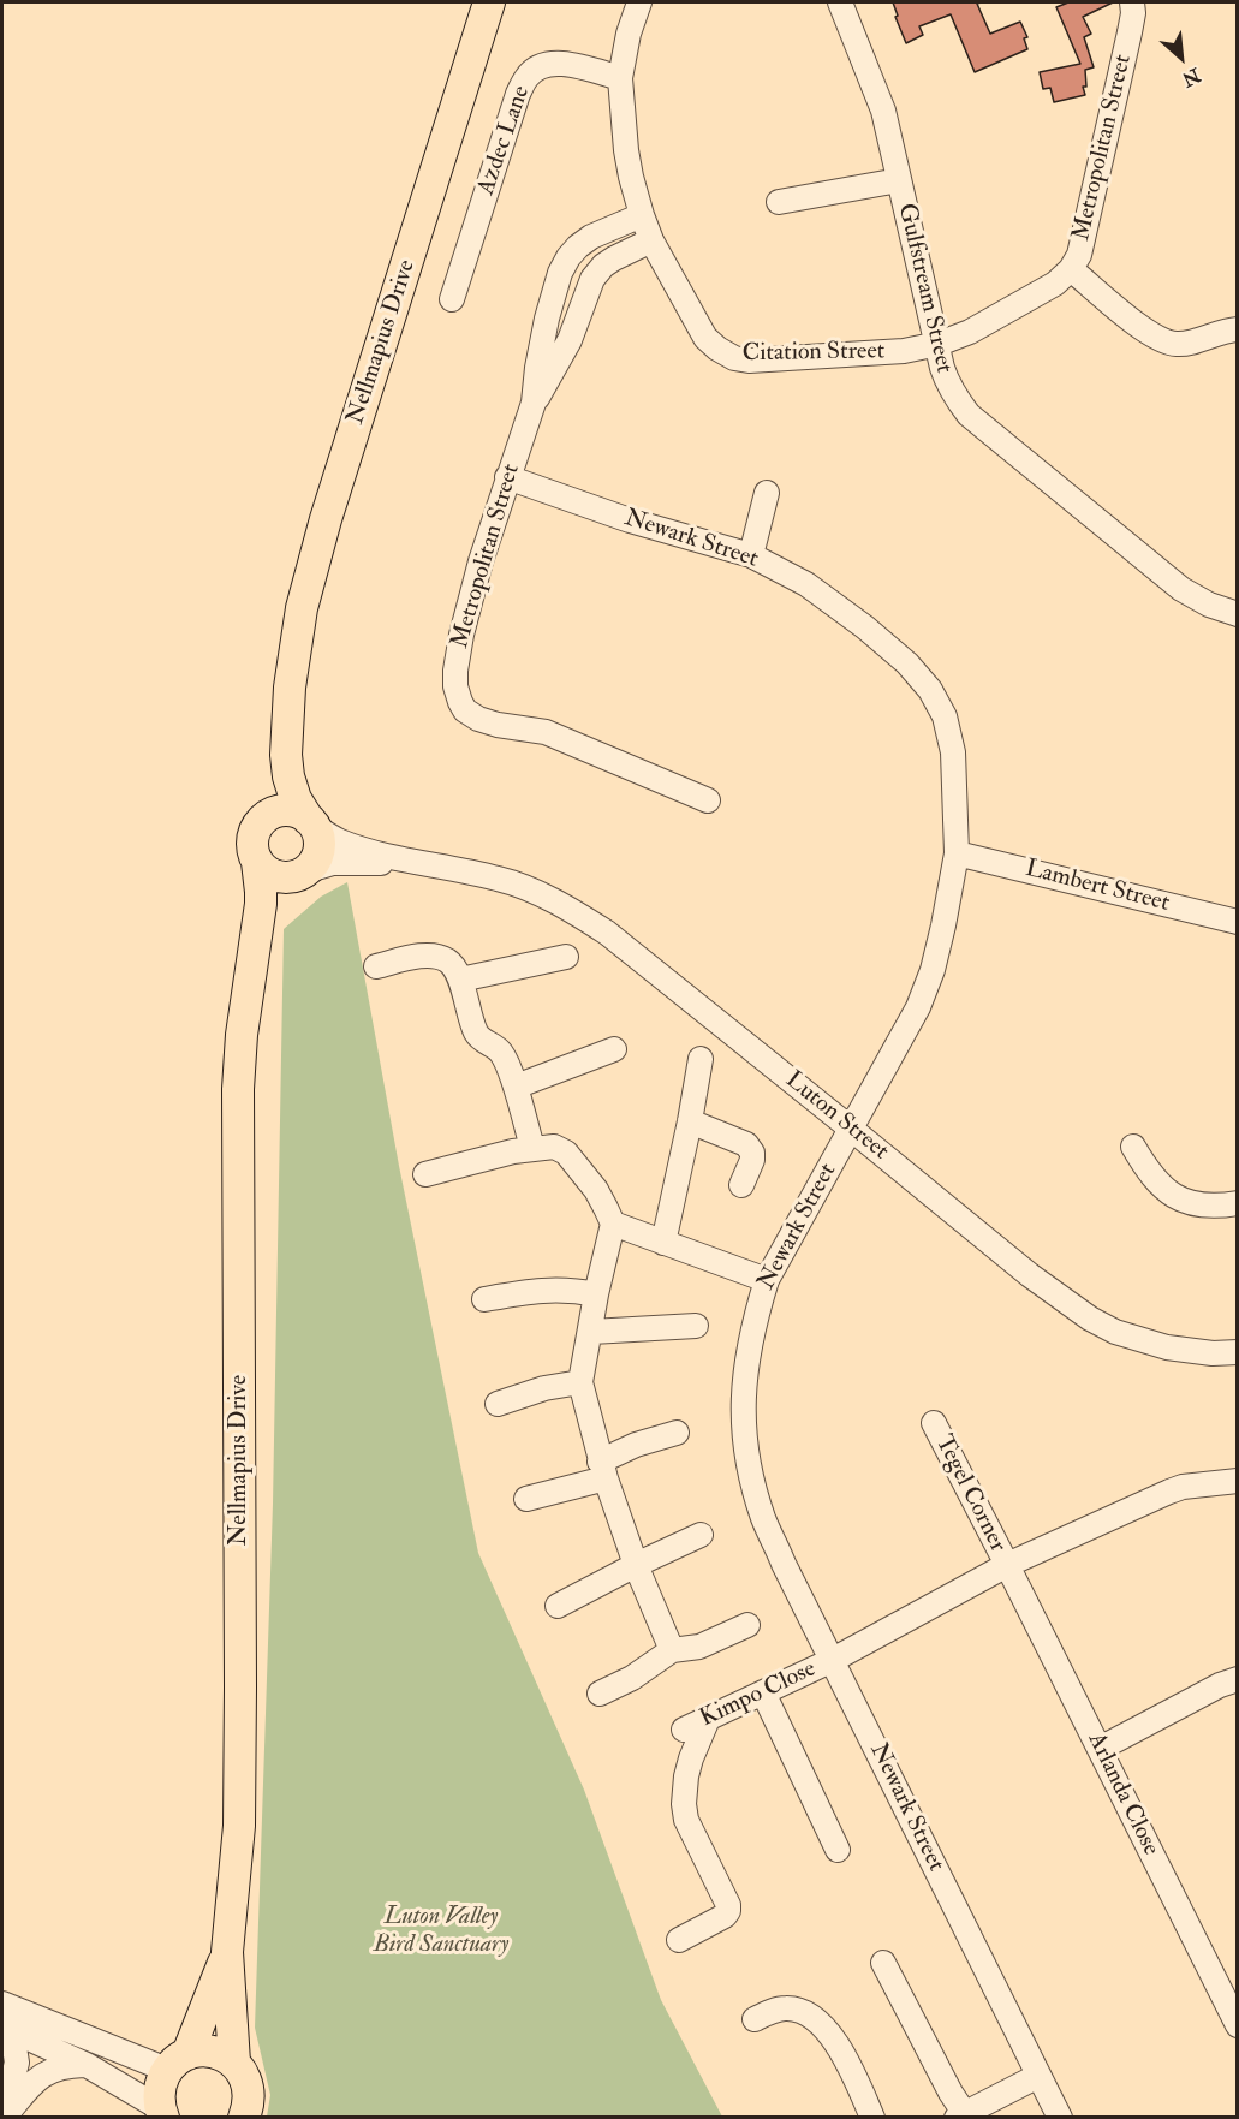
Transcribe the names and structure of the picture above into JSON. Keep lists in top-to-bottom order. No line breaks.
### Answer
{"streets":{"main road":["Nellmapius Drive"],"street":["Azdec Lane","Metropolitan Street","Gulfstream Street","Citation Street","Newark Street","Lambert Street","Luton Street","Tegel Corner","Kimpo Close","Arlanda Close"]},"crossings":[["Azdec Lane","Citation Street"],["Metropolitan Street","Gulfstream Street"],["Metropolitan Street","Citation Street"],["Metropolitan Street","Newark Street"],["Gulfstream Street","Citation Street"],["Nellmapius Drive","Luton Street"],["Newark Street","Lambert Street"],["Newark Street","Luton Street"],["Newark Street","Kimpo Close"],["Tegel Corner","Arlanda Close"]],"parks":["Luton Valley Bird Sanctuary"],"north":"bottom right"}
